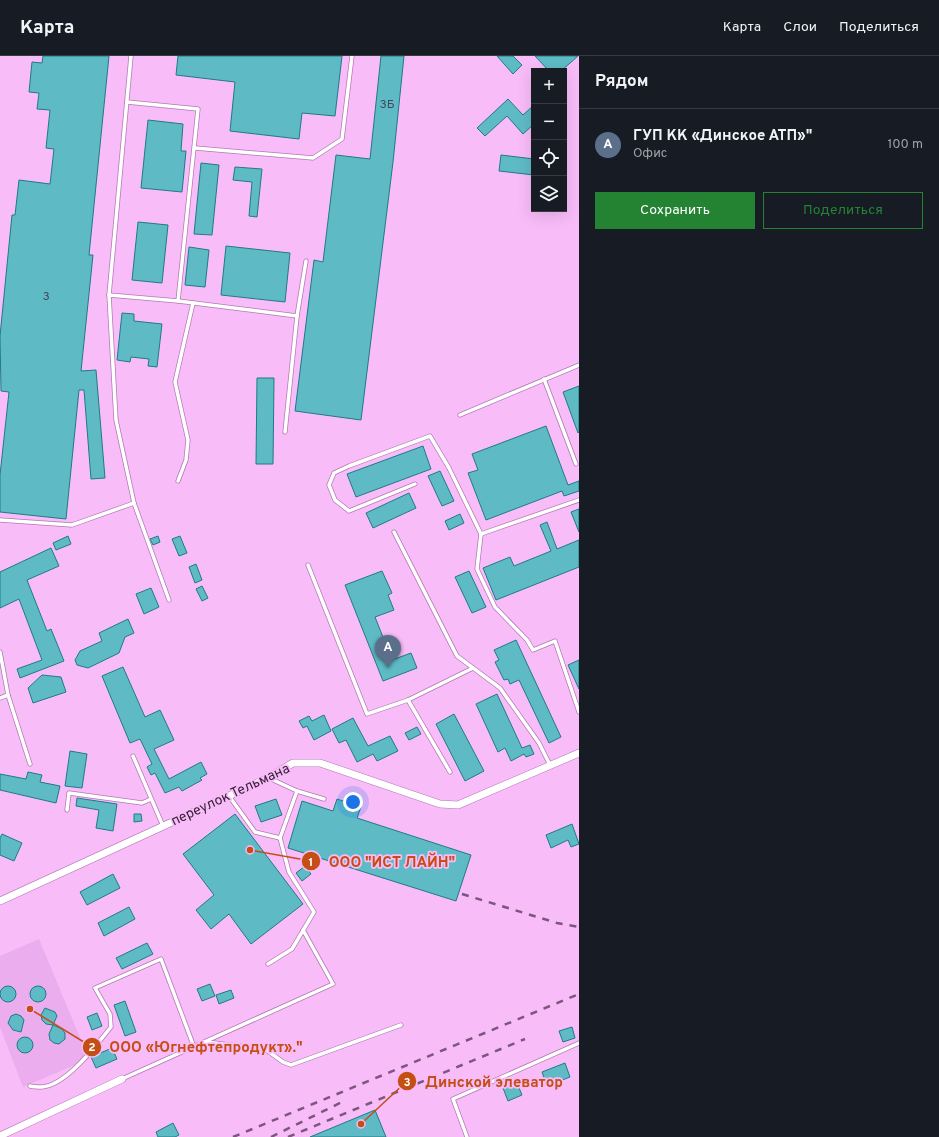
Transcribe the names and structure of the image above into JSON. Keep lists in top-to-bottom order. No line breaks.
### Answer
{"streets":{"street":["переулок Тельмана"]},"places":["ООО \"ИСТ ЛАЙН\"","ООО «Югнефтепродукт».\"","Динской элеватор"],"house_numbers":["3Б","3"],"page":{"header":"Карта","nav":["Карта","Слои","Поделиться"],"heading":"Рядом","map_buttons":["+","−"],"list":[{"mark":"A","name":"ГУП КК «Динское АТП»\"","note":"Офис","value":"100 m"}],"buttons":["Сохранить","Поделиться"],"pins":"A"}}
